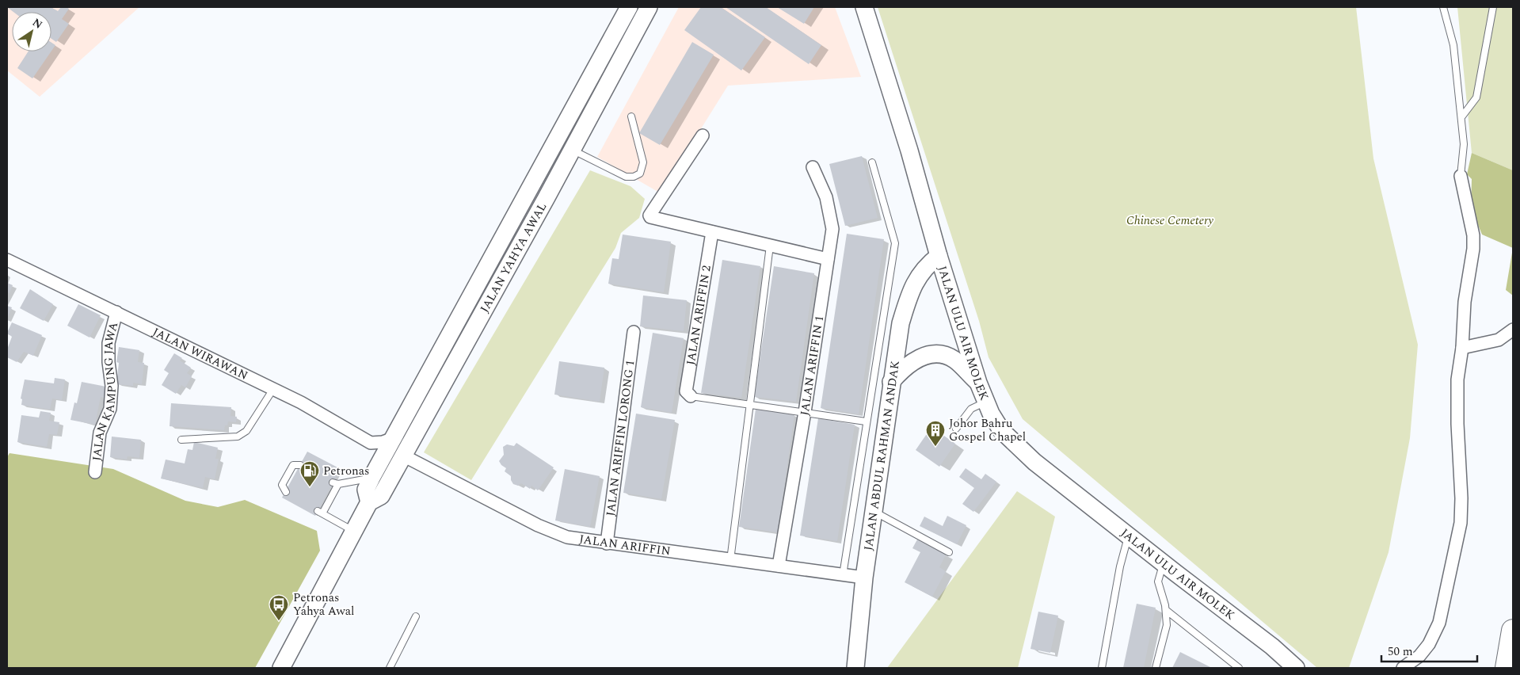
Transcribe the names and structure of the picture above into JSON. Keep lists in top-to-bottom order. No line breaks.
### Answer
{"streets":{"street":["JALAN YAHYA AWAL","JALAN ARIFFIN 2","JALAN ULU AIR MOLEK","JALAN WIRAWAN","JALAN ARIFFIN 1","JALAN KAMPUNG JAWA","JALAN ARIFFIN LORONG 1","JALAN ABDUL RAHMAN ANDAK","JALAN ARIFFIN"]},"crossings":[["JALAN YAHYA AWAL","JALAN ARIFFIN"],["JALAN ULU AIR MOLEK","JALAN ABDUL RAHMAN ANDAK"],["JALAN WIRAWAN","JALAN KAMPUNG JAWA"],["JALAN ARIFFIN 1","JALAN ARIFFIN"],["JALAN ARIFFIN LORONG 1","JALAN ARIFFIN"],["JALAN ABDUL RAHMAN ANDAK","JALAN ARIFFIN"]],"parks":["Chinese Cemetery"],"places":{"building":["Johor Bahru Gospel Chapel"],"fuel station":["Petronas"],"bus stop":["Petronas Yahya Awal"]},"scale_bar":"50 m","north":"top right"}
